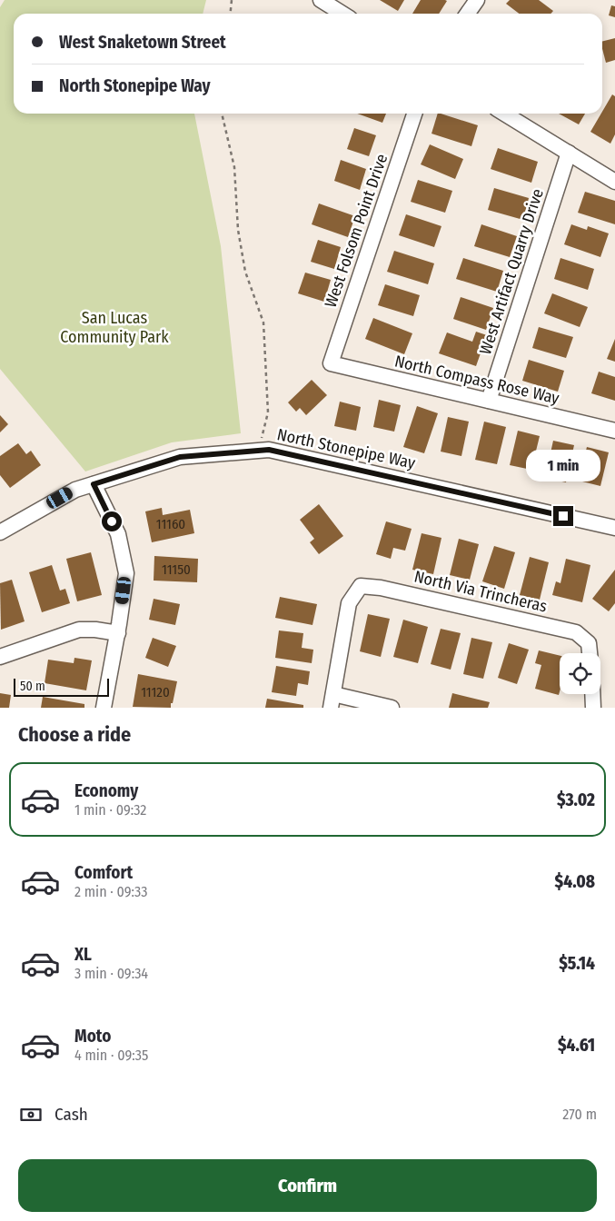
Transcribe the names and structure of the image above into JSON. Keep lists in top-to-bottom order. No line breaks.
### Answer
{"streets":{"street":["West Folsom Point Drive","West Artifact Quarry Drive","North Compass Rose Way","North Stonepipe Way","North Via Trincheras"]},"crossings":[["West Folsom Point Drive","North Compass Rose Way"],["West Artifact Quarry Drive","North Compass Rose Way"]],"parks":["San Lucas Community Park"],"house_numbers":["11160","11150","11120"],"scale_bar":"50 m","page":{"banner":["West Snaketown Street","North Stonepipe Way"],"bubble":"1 min","scale":"50 m","heading":"Choose a ride","list":[{"name":"Economy","note":"1 min · 09:32","value":"$3.02"},{"name":"Comfort","note":"2 min · 09:33","value":"$4.08"},{"name":"XL","note":"3 min · 09:34","value":"$5.14"},{"name":"Moto","note":"4 min · 09:35","value":"$4.61"}],"pay":["Cash","270 m"],"buttons":"Confirm"}}
